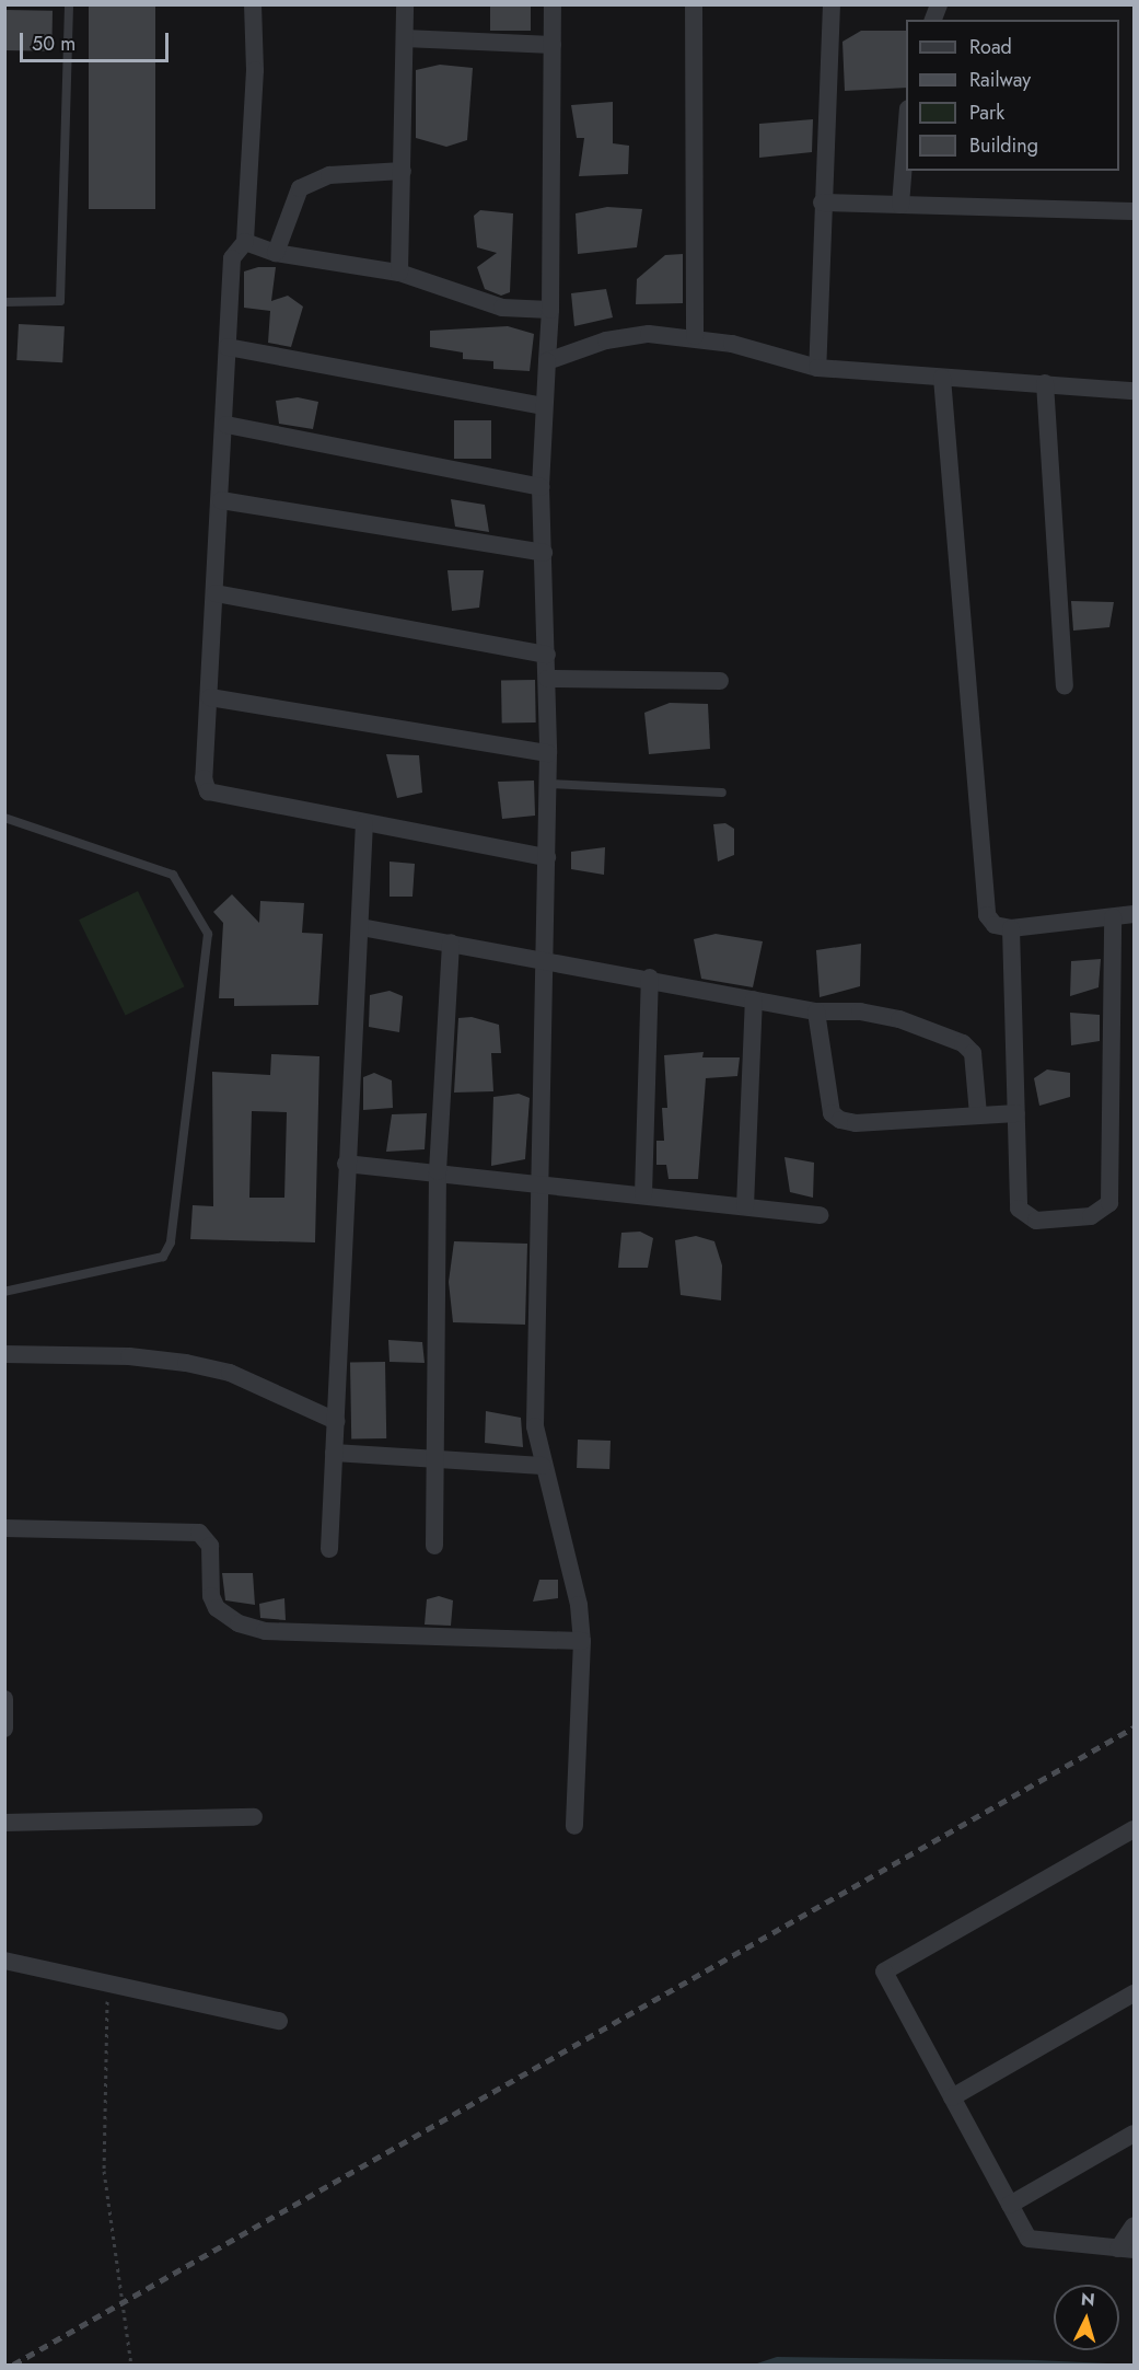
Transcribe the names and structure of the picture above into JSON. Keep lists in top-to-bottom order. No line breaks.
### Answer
{"legend":["Road","Railway","Park","Building"],"scale_bar":"50 m","north":"top"}
